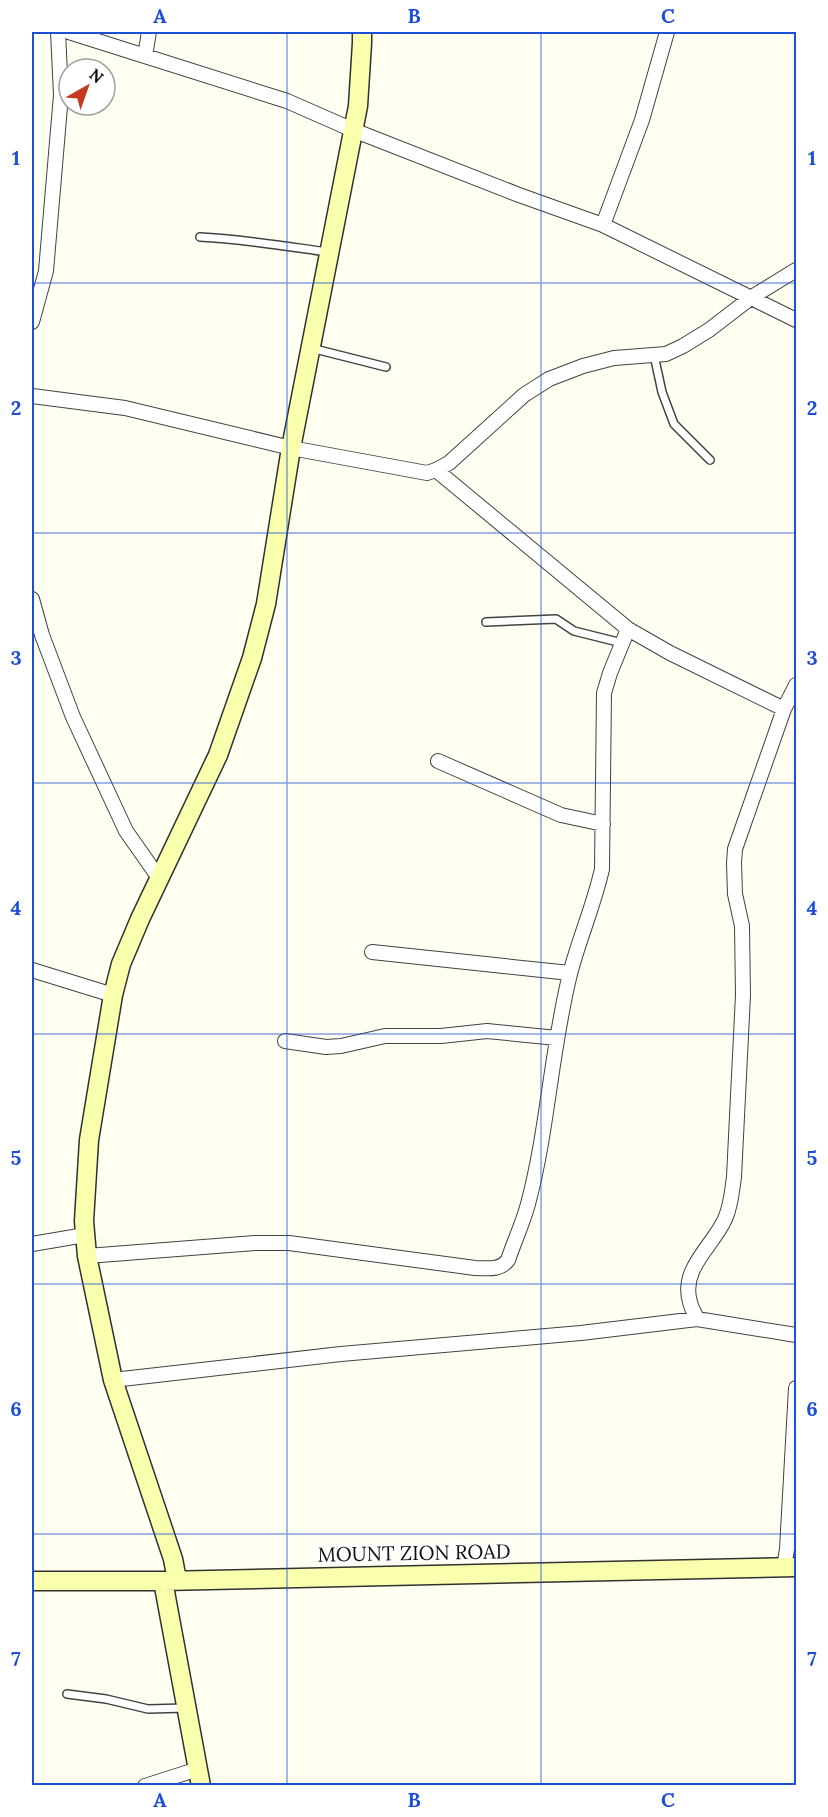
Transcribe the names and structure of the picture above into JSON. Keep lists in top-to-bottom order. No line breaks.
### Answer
{"streets":{"street":["MOUNT ZION ROAD"]},"north":"top right","grid":{"columns":["A","B","C"],"rows":["1","2","3","4","5","6","7"]}}
